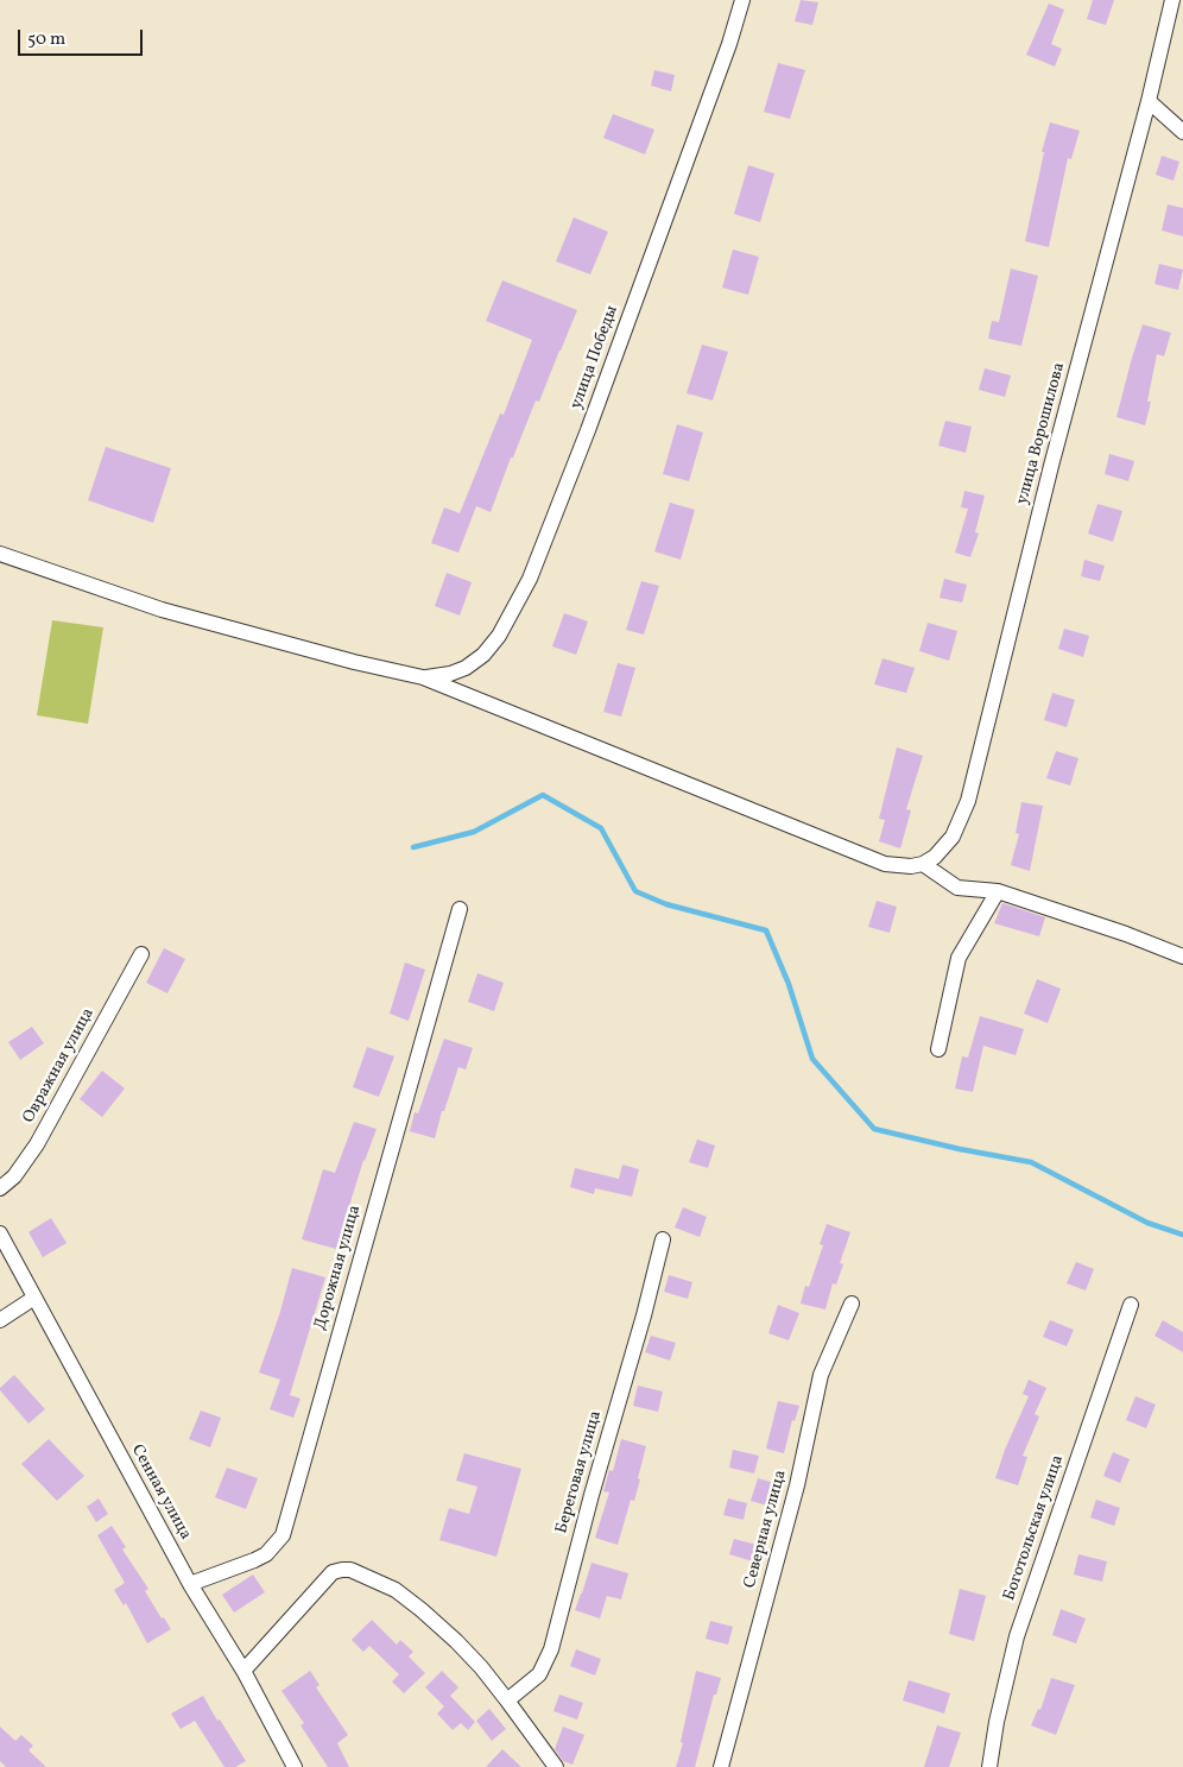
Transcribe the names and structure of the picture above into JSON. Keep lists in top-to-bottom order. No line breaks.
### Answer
{"streets":{"street":["улица Победы","улица Ворошилова","Овражная улица","Дорожная улица","Береговая улица","Сенная улица","Боготольская улица","Северная улица"]},"crossings":[["Дорожная улица","Сенная улица"]],"scale_bar":"50 m"}
